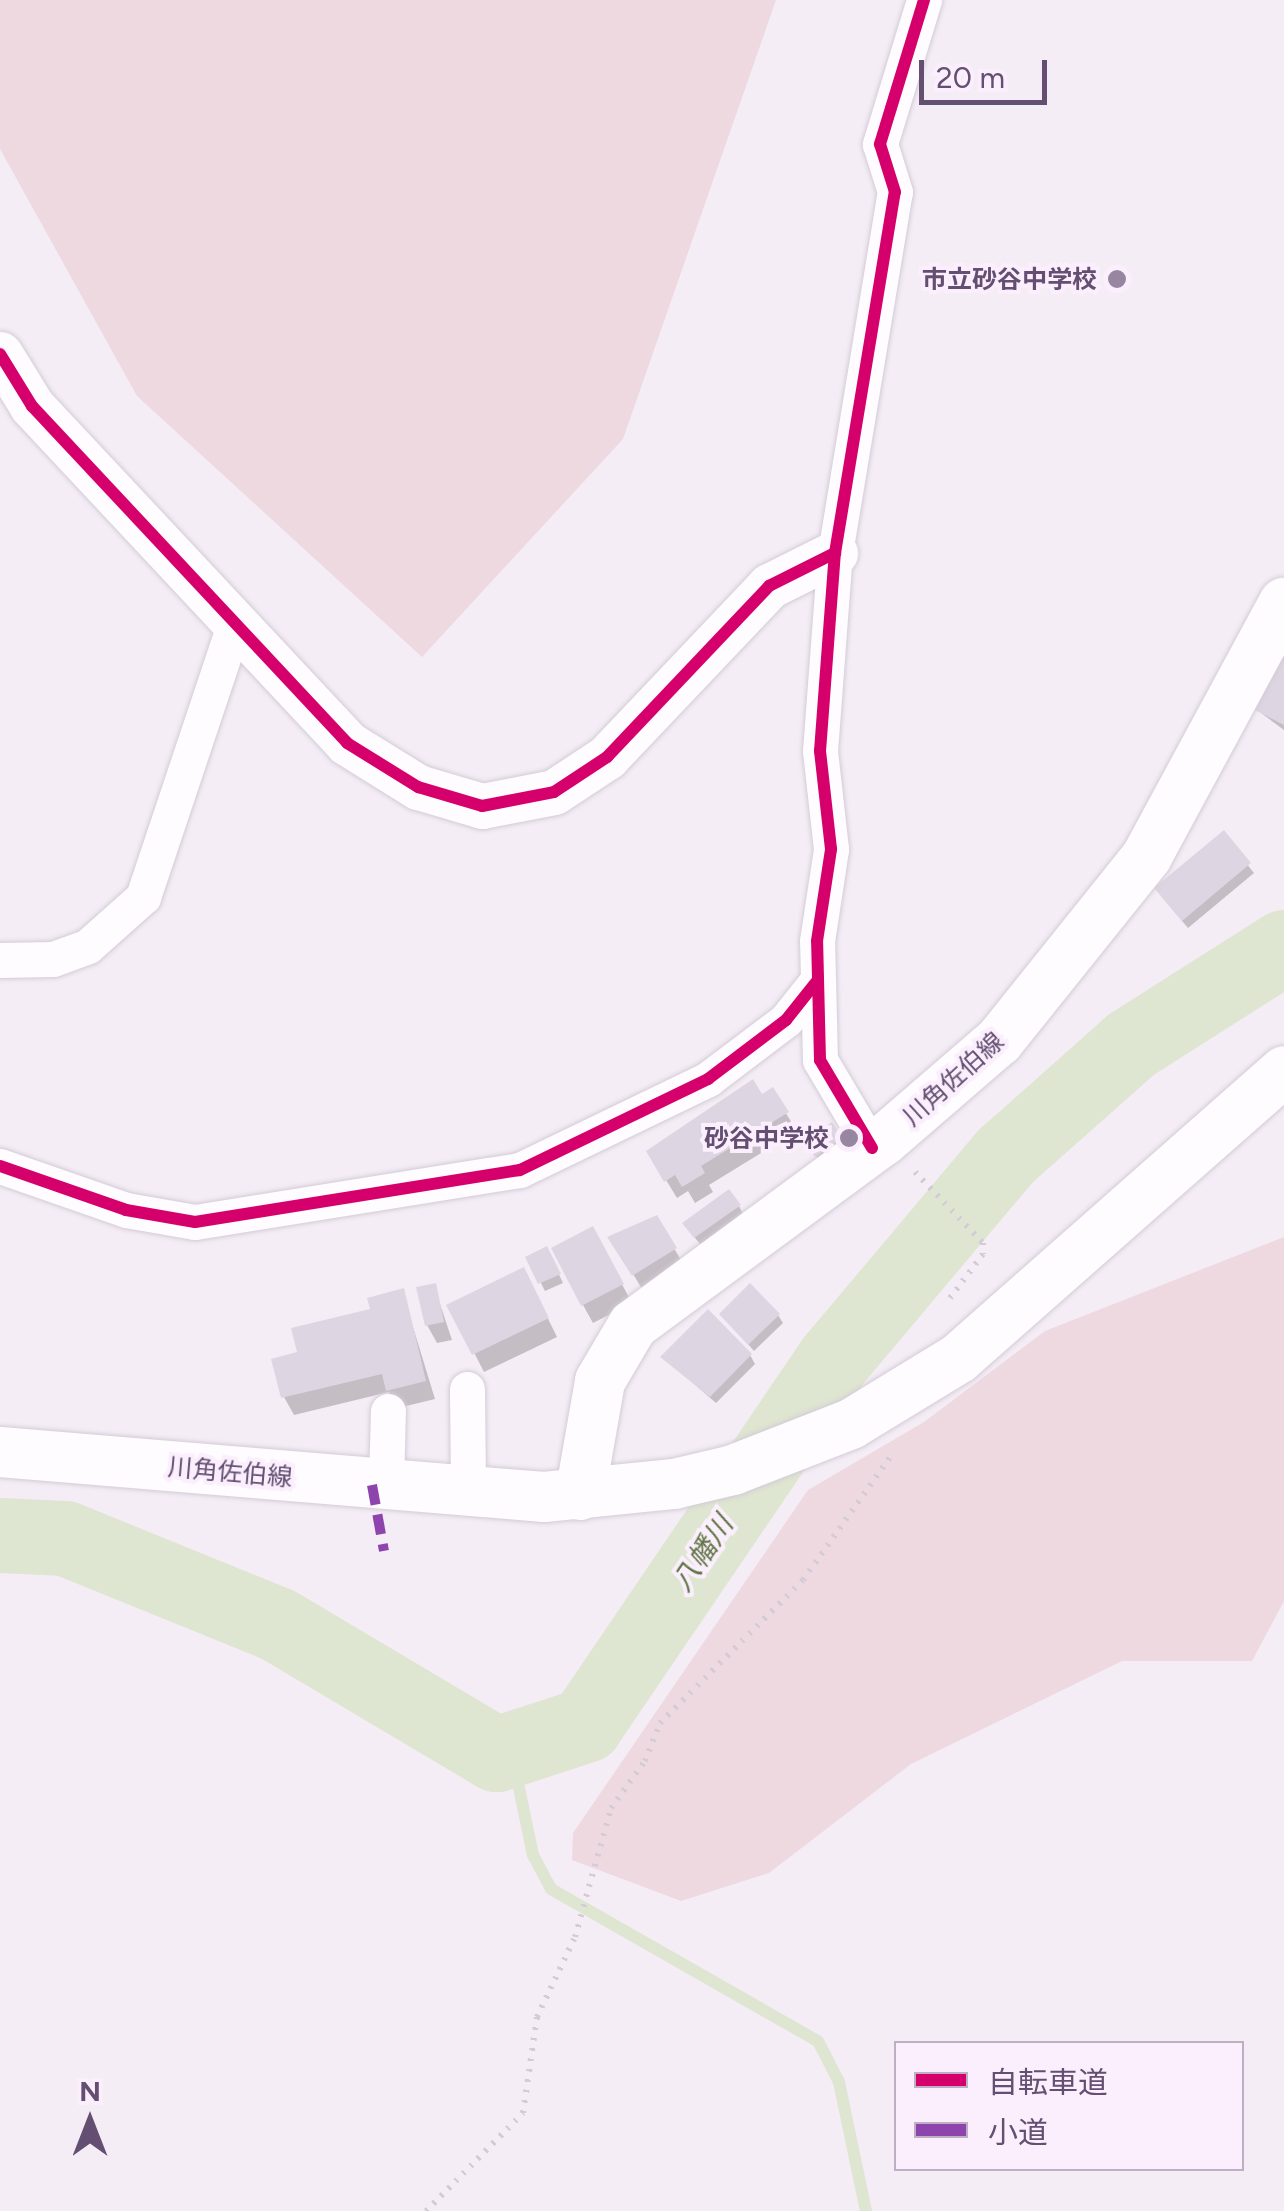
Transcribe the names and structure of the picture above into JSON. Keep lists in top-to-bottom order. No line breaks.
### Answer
{"streets":{"main road":["川角佐伯線"]},"water":["八幡川"],"places":["市立砂谷中学校","砂谷中学校"],"legend":["自転車道","小道"],"scale_bar":"20 m","north":"top"}
